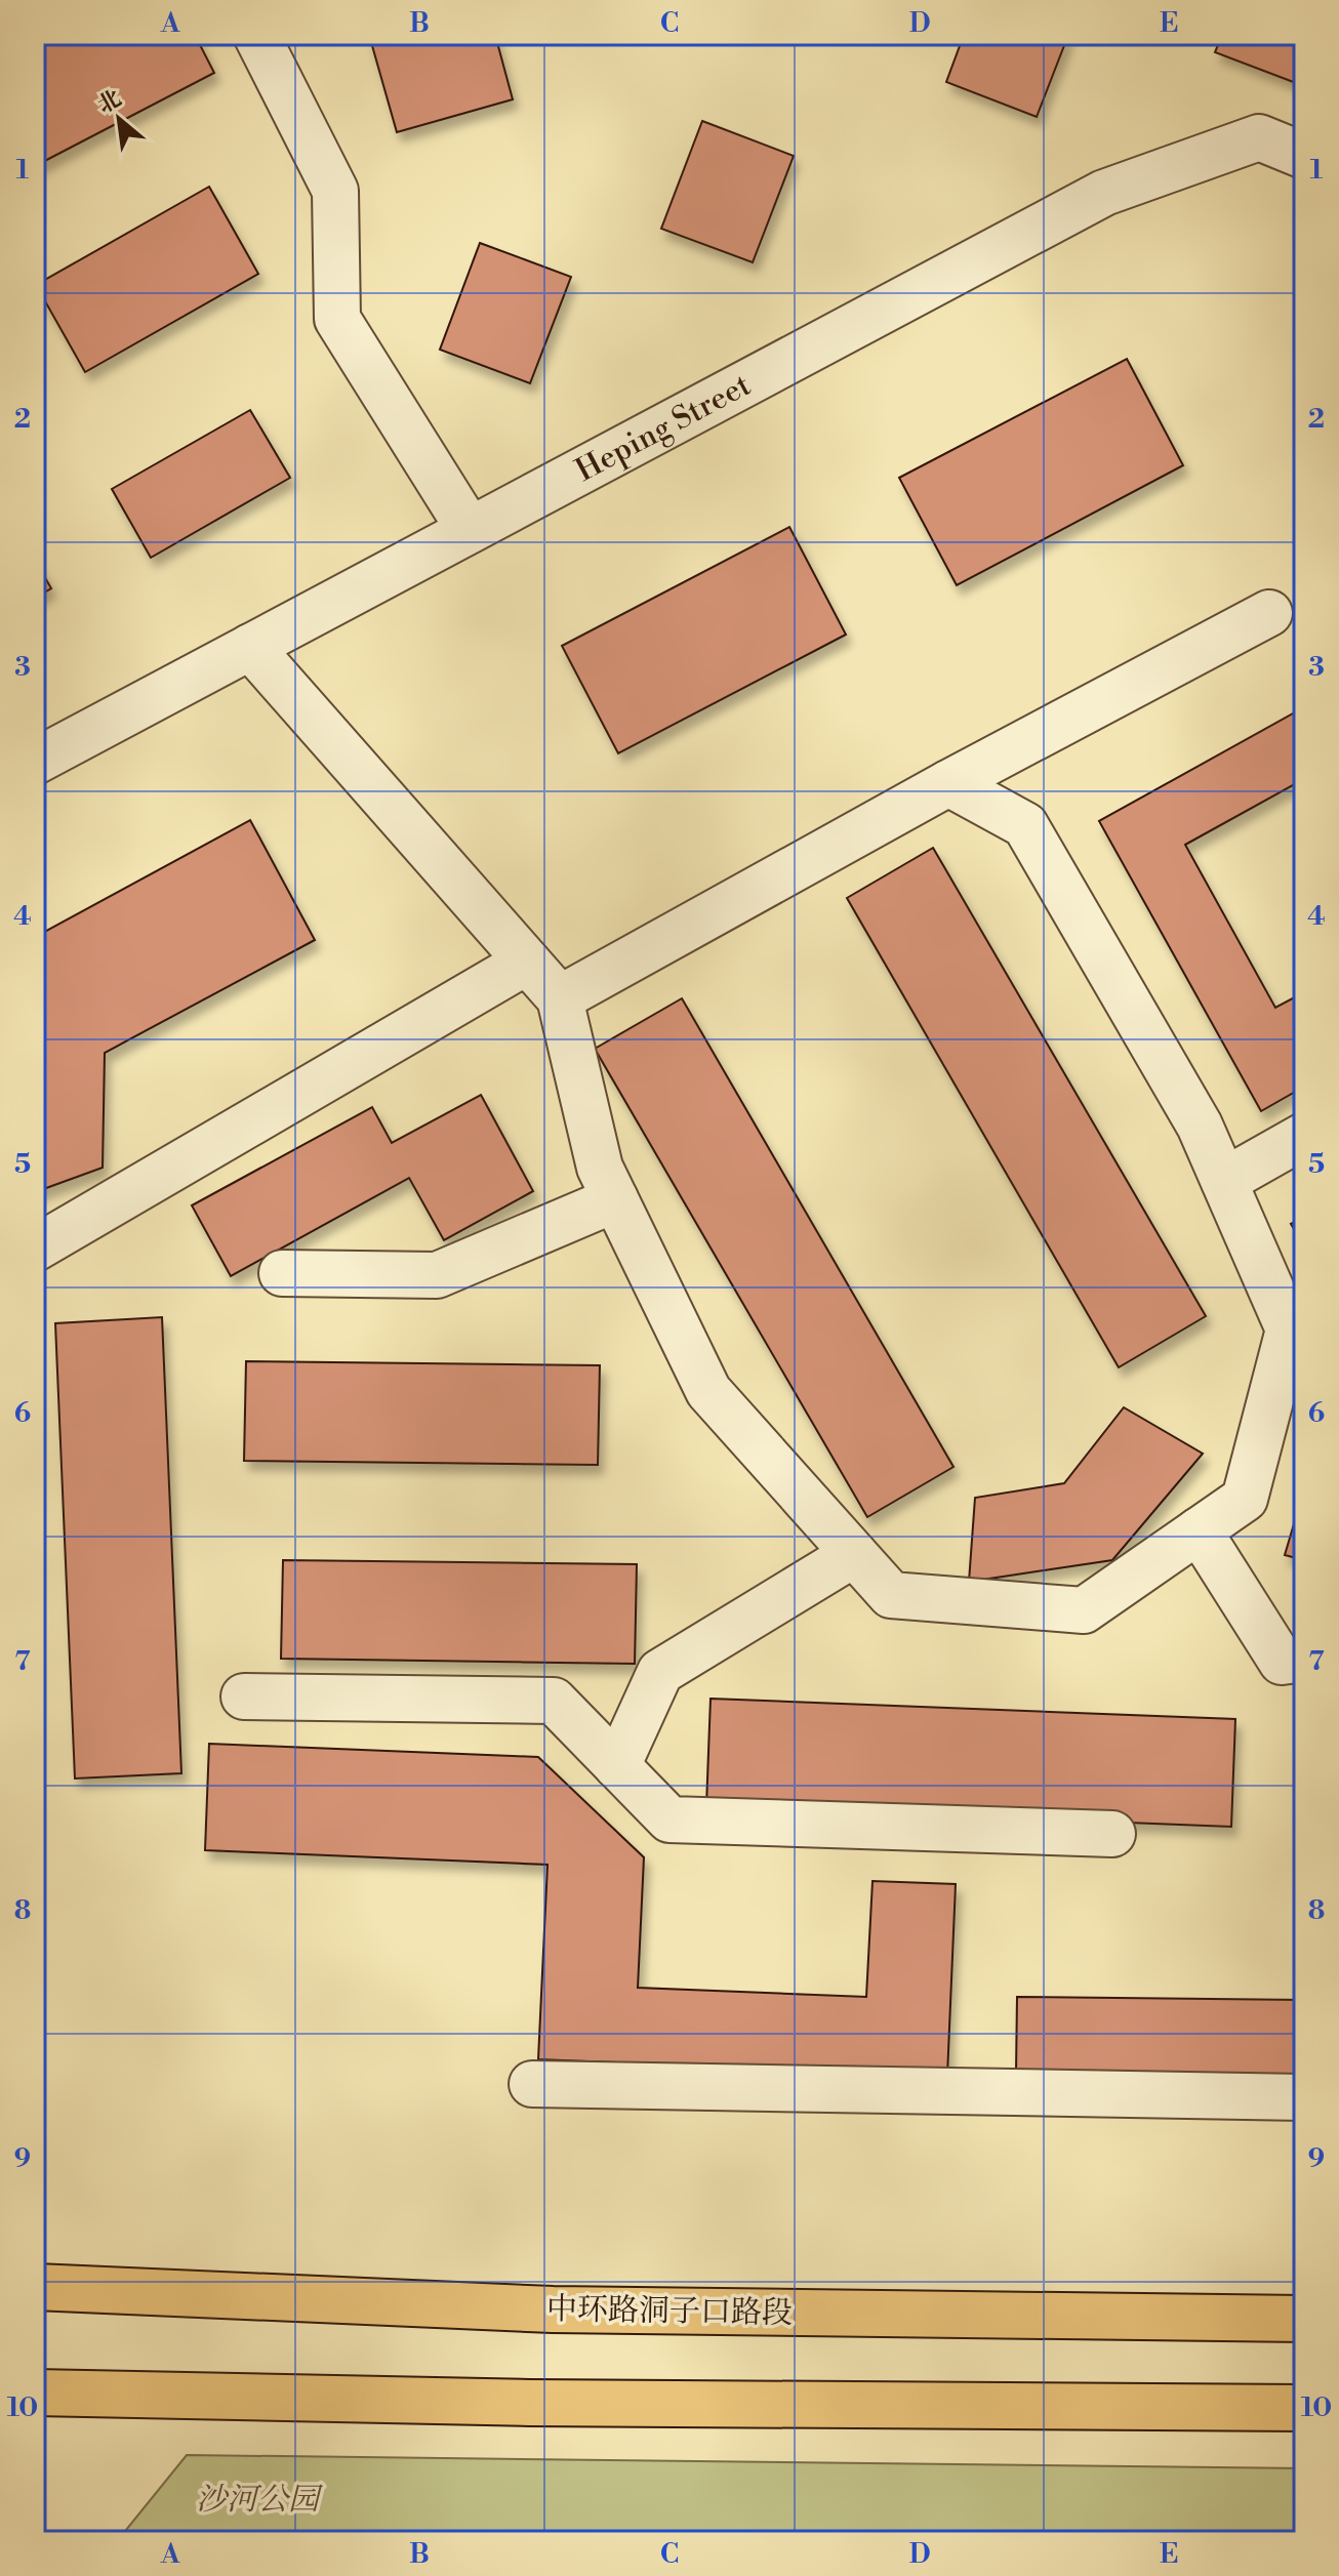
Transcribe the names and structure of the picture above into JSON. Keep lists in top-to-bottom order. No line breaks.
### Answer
{"streets":{"main road":["中环路洞子口路段"],"street":["Heping Street"]},"parks":["沙河公园"],"north":"top left","grid":{"columns":["A","B","C","D","E"],"rows":["1","2","3","4","5","6","7","8","9","10"]}}
